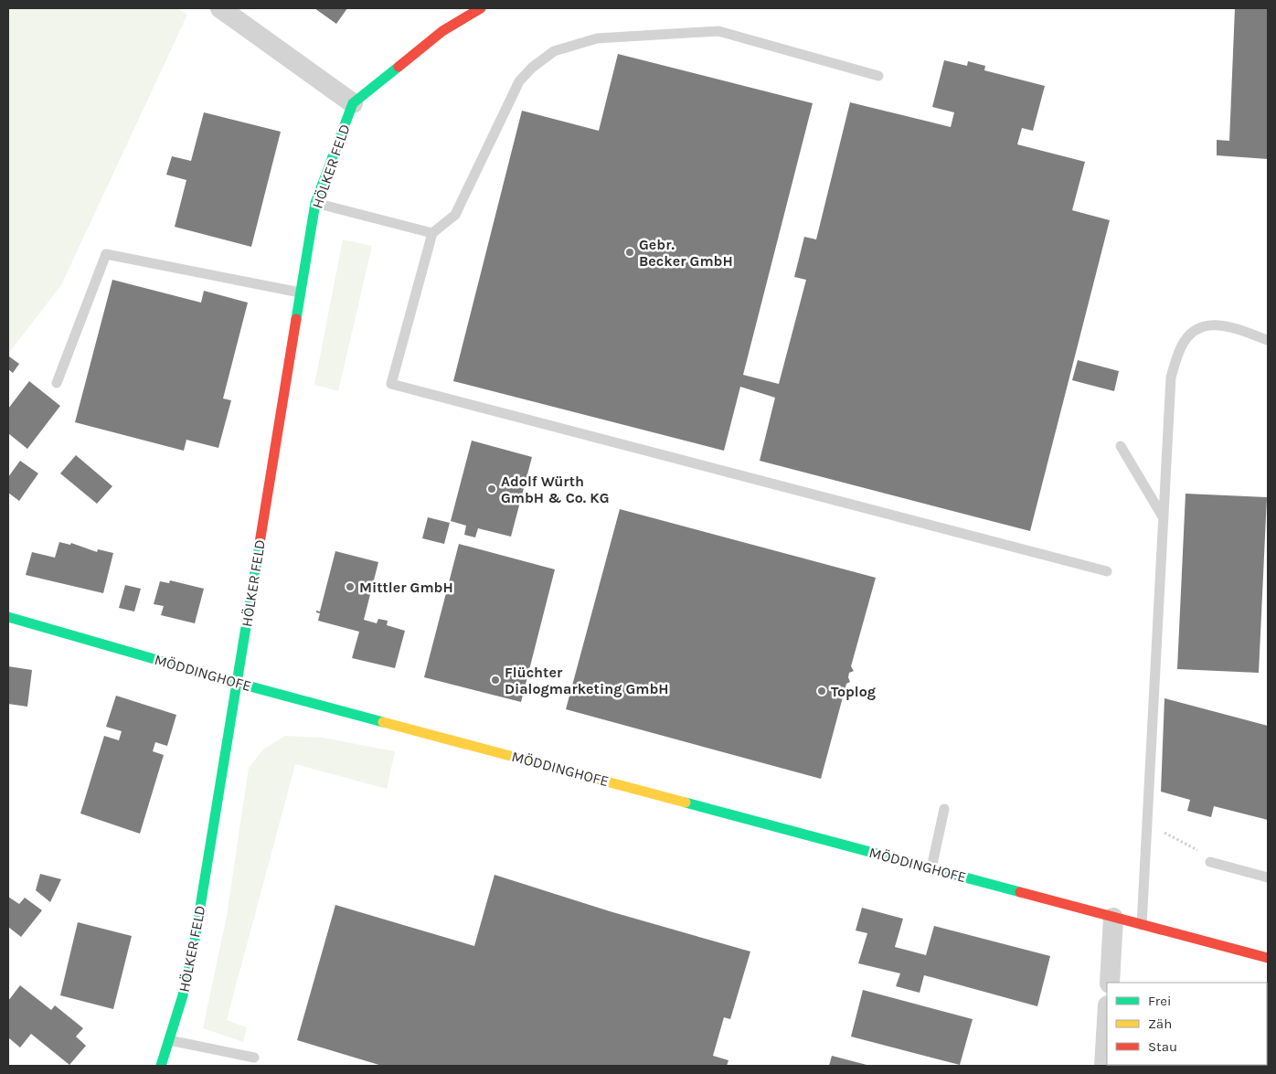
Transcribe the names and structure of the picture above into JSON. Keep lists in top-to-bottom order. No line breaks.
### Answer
{"streets":{"street":["HÖLKER FELD","MÖDDINGHOFE"]},"crossings":[["HÖLKER FELD","MÖDDINGHOFE"]],"places":["Gebr. Becker GmbH","Adolf Würth GmbH & Co. KG","Mittler GmbH","Flüchter Dialogmarketing GmbH","Toplog"],"legend":["Frei","Zäh","Stau"]}
